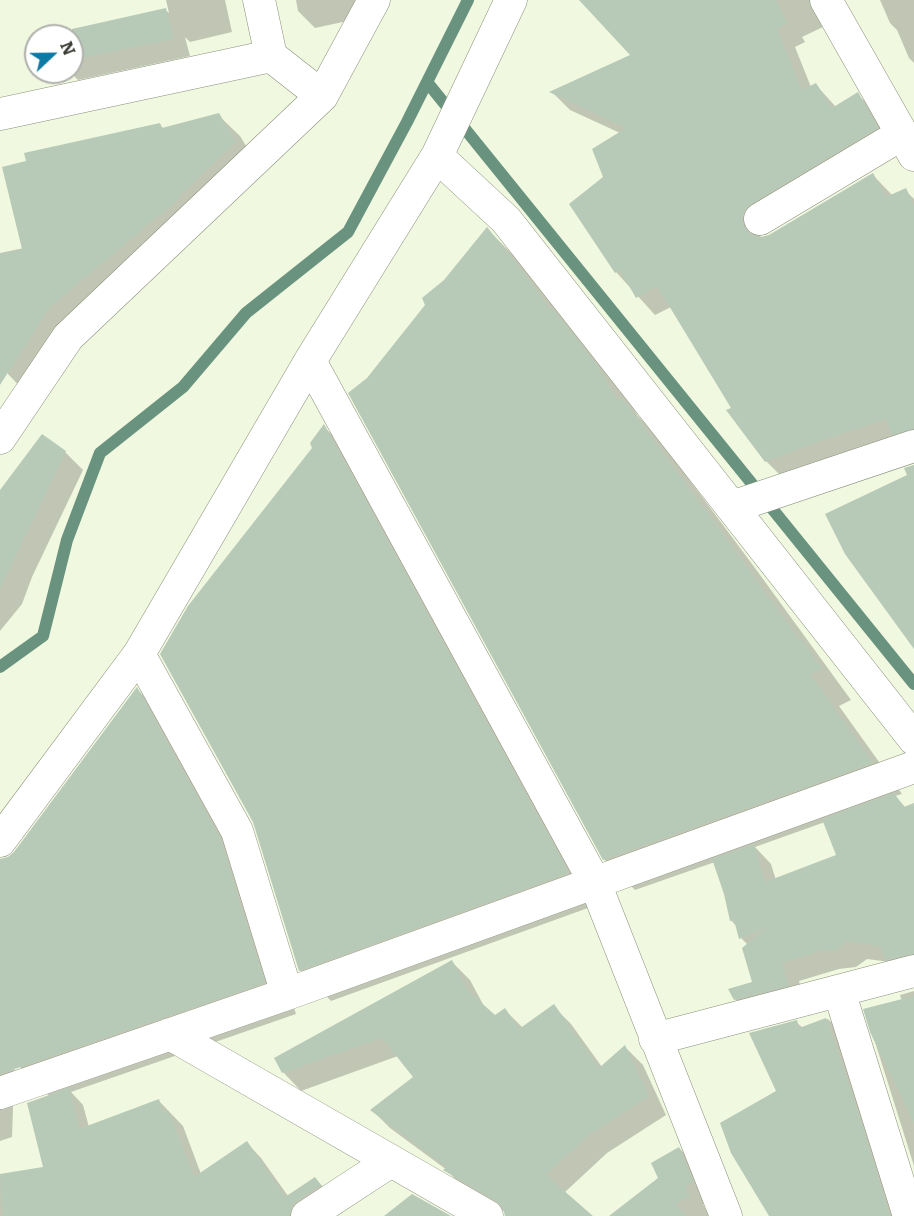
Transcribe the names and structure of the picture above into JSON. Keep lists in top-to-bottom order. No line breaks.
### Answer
{"north":"right"}
